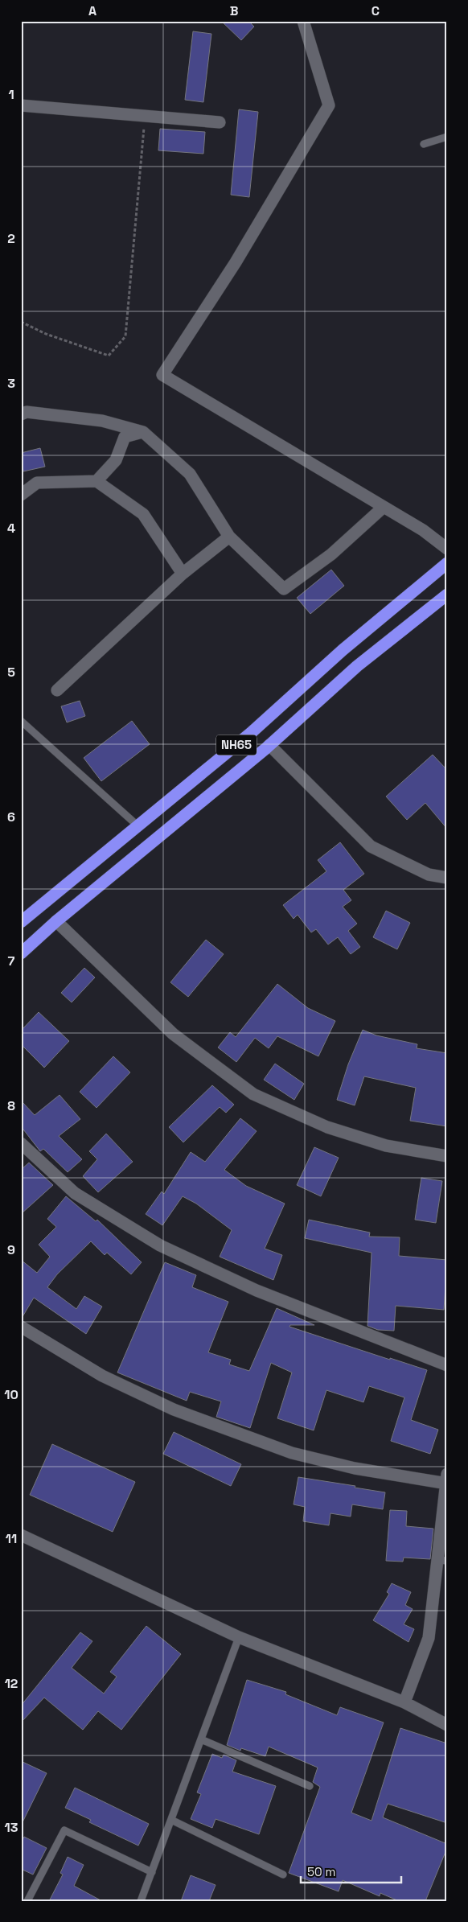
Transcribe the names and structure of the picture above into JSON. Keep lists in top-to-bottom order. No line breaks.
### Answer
{"streets":{"highway":["NH65"]},"scale_bar":"50 m","grid":{"columns":["A","B","C"],"rows":["1","2","3","4","5","6","7","8","9","10","11","12","13"]}}
